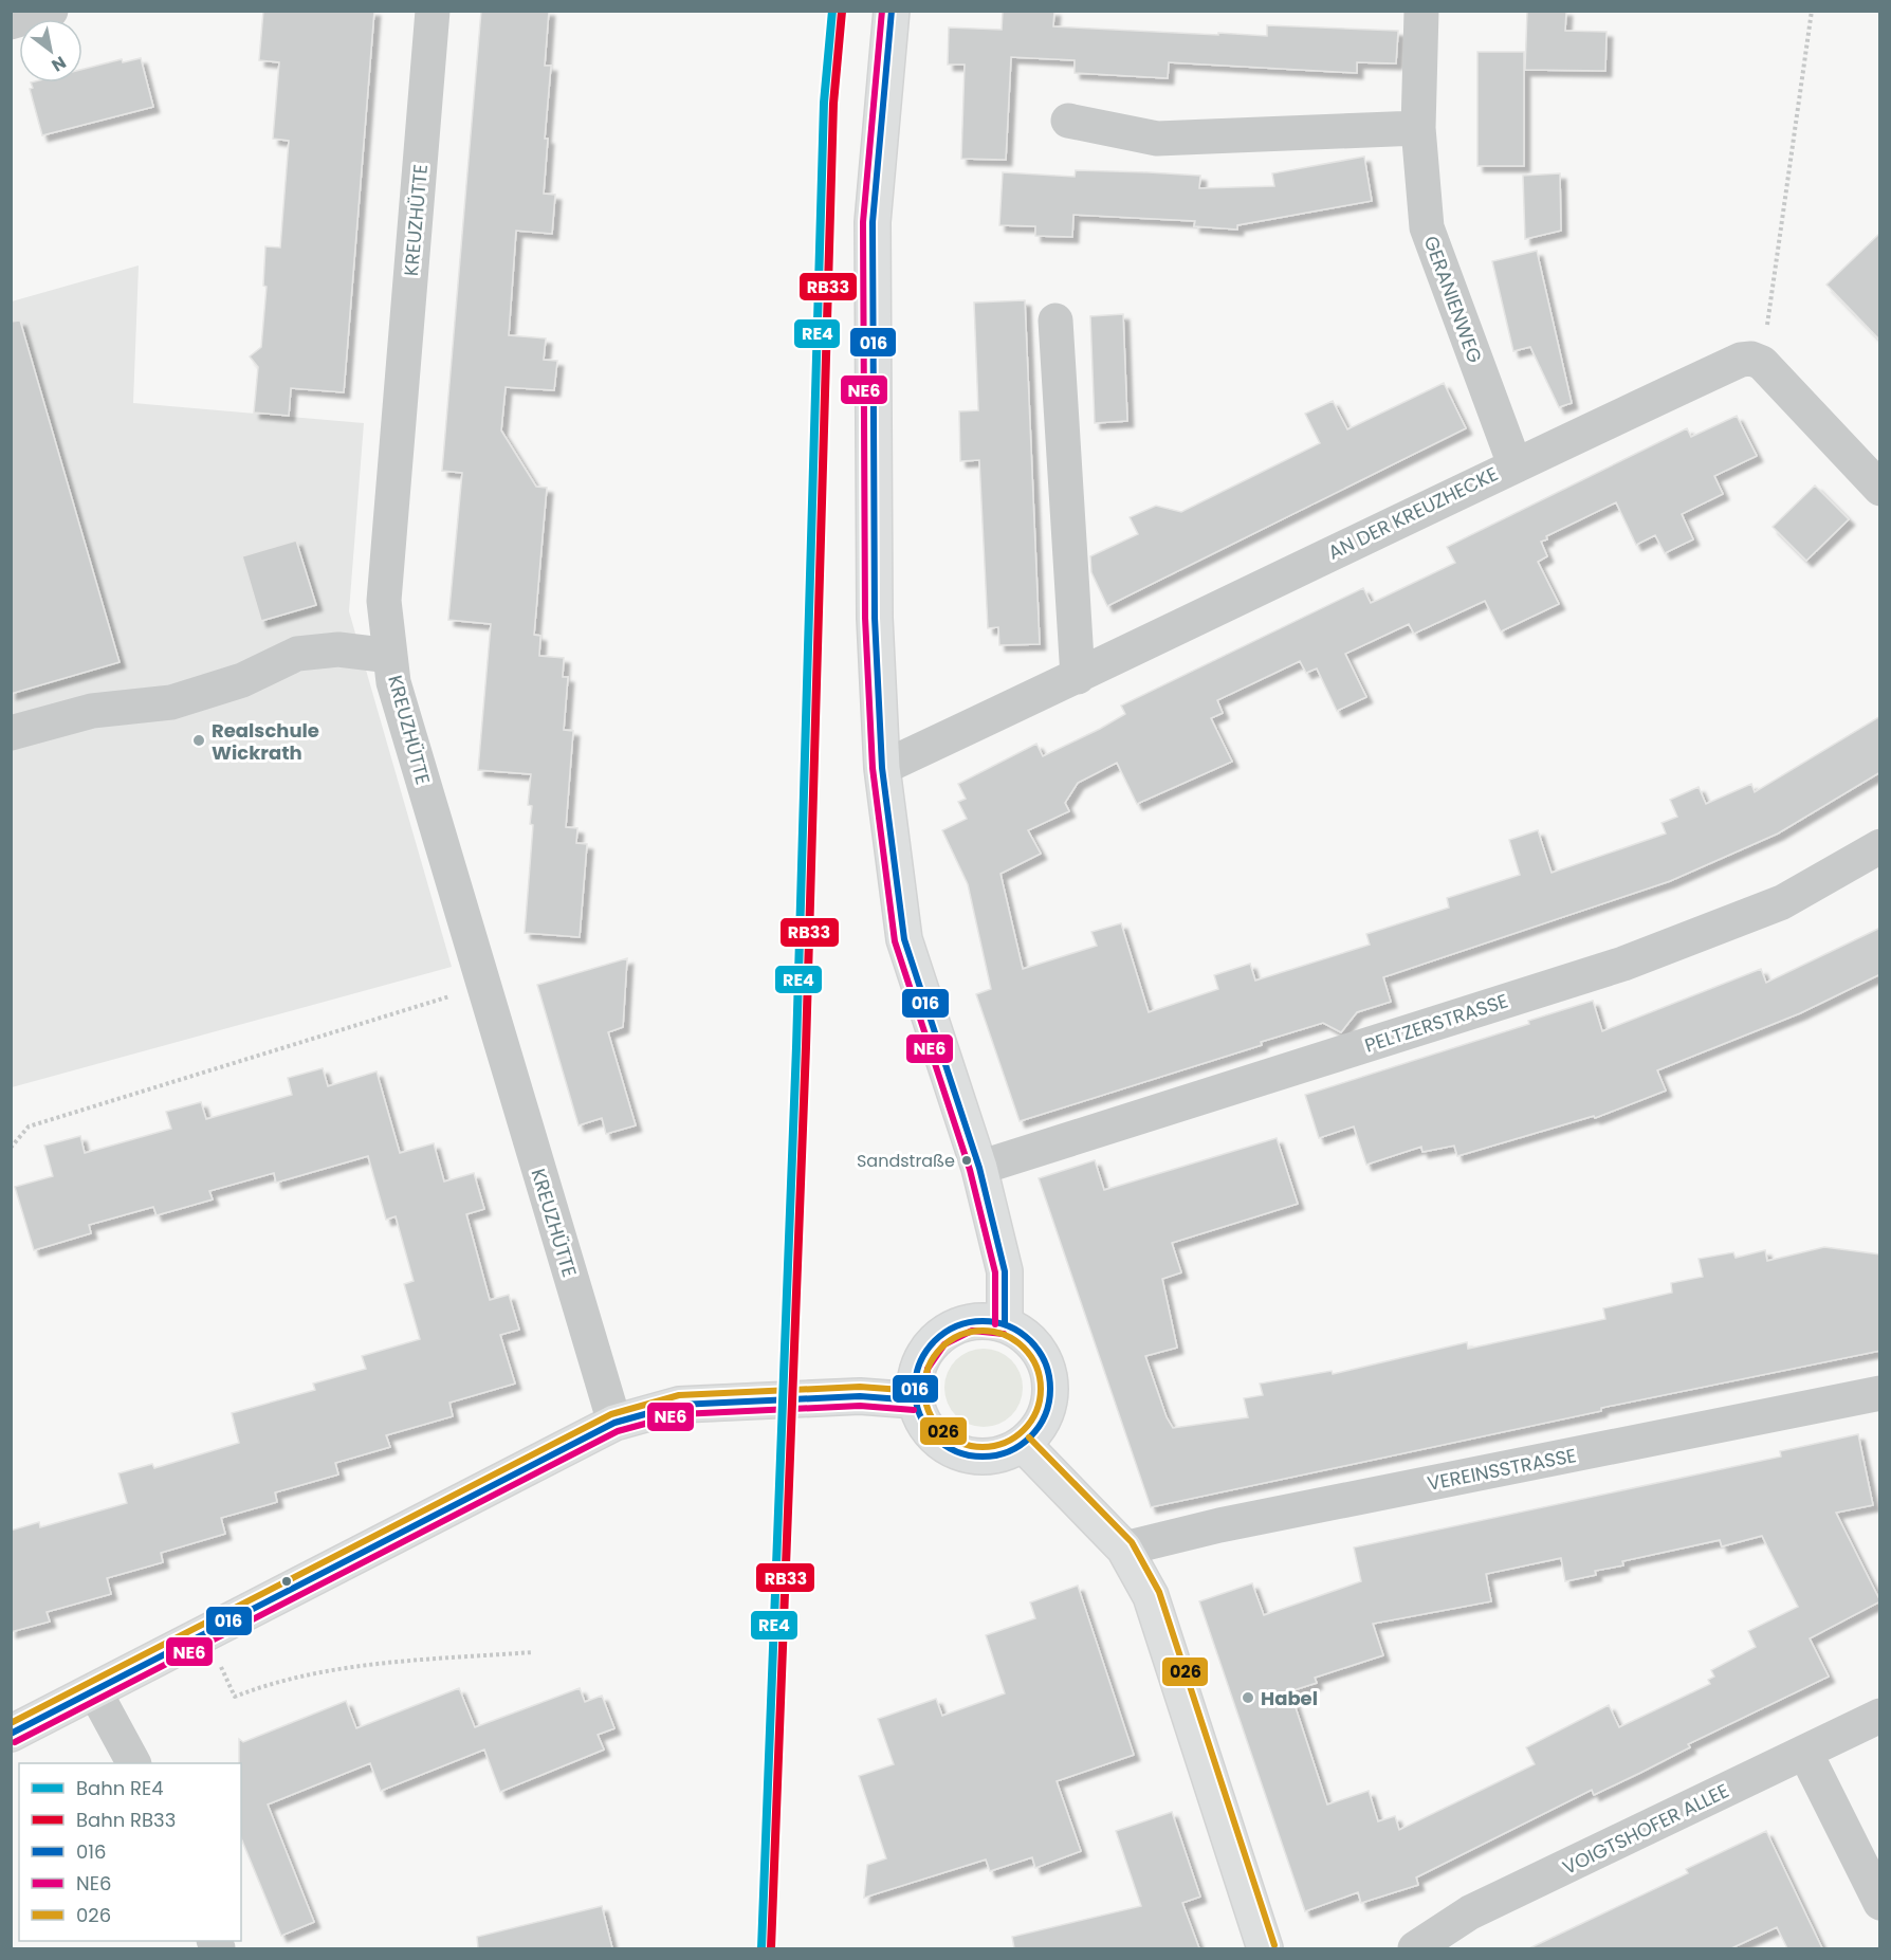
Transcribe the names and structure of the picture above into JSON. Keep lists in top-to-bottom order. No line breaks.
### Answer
{"streets":{"street":["KREUZHÜTTE","GERANIENWEG","AN DER KREUZHECKE","PELTZERSTRASSE","VEREINSSTRASSE","VOIGTSHOFER ALLEE"]},"crossings":[["GERANIENWEG","AN DER KREUZHECKE"]],"places":["Realschule Wickrath","Sandstraße","Habel"],"lines":["rail line RE4","transit line 016","transit line NE6","rail line RB33","transit line 026"],"legend":["Bahn RE4","Bahn RB33","016","NE6","026"],"north":"bottom right"}
